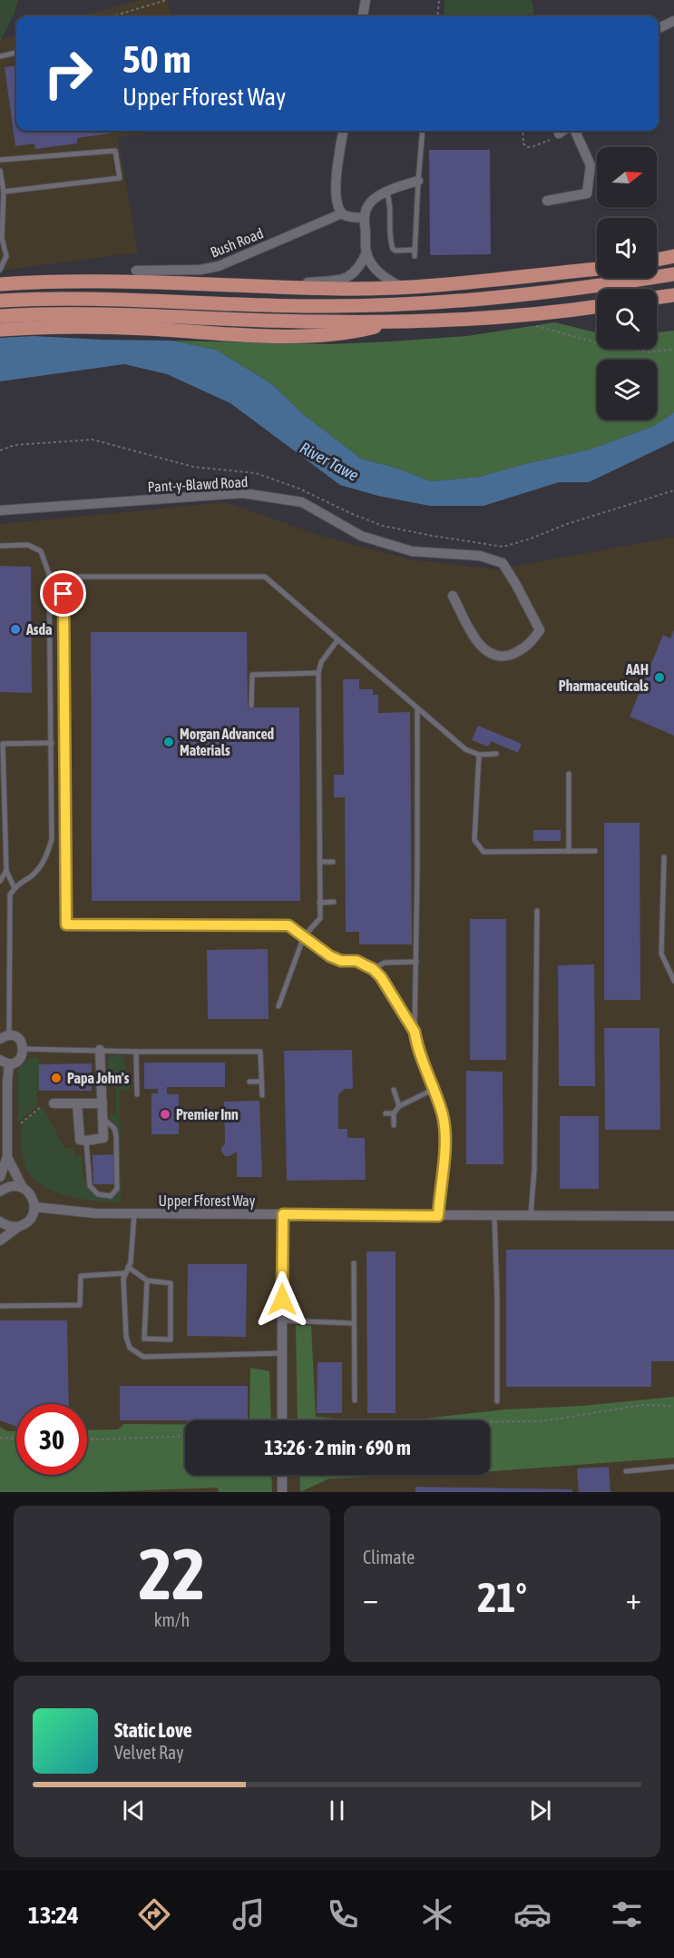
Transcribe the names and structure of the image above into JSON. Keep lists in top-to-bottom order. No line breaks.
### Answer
{"streets":{"street":["Bush Road","Pant-y-Blawd Road","Upper Fforest Way"]},"water":["River Tawe"],"places":["Asda","AAH Pharmaceuticals","Morgan Advanced Materials","Papa John's","Premier Inn"],"north":"right","page":{"turn":["50 m","Upper Fforest Way"],"limit":"30","trip":"13:26 · 2 min · 690 m","tile":[["22","km/h"],"Climate"],"heat":["−","21°","+"],"song":["Static Love","Velvet Ray"],"tabs":"13:24"}}
